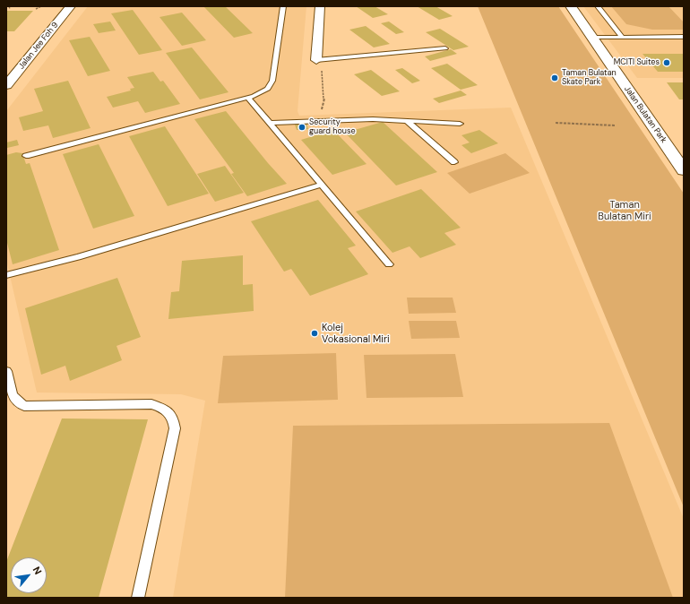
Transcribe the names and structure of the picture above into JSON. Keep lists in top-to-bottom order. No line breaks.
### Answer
{"streets":{"street":["Jalan Jee Foh 9","Jalan Bulatan Park"]},"parks":["Taman Bulatan Miri"],"places":["MCITI Suites","Taman Bulatan Skate Park","Security guard house","Kolej Vokasional Miri"],"north":"top right"}
